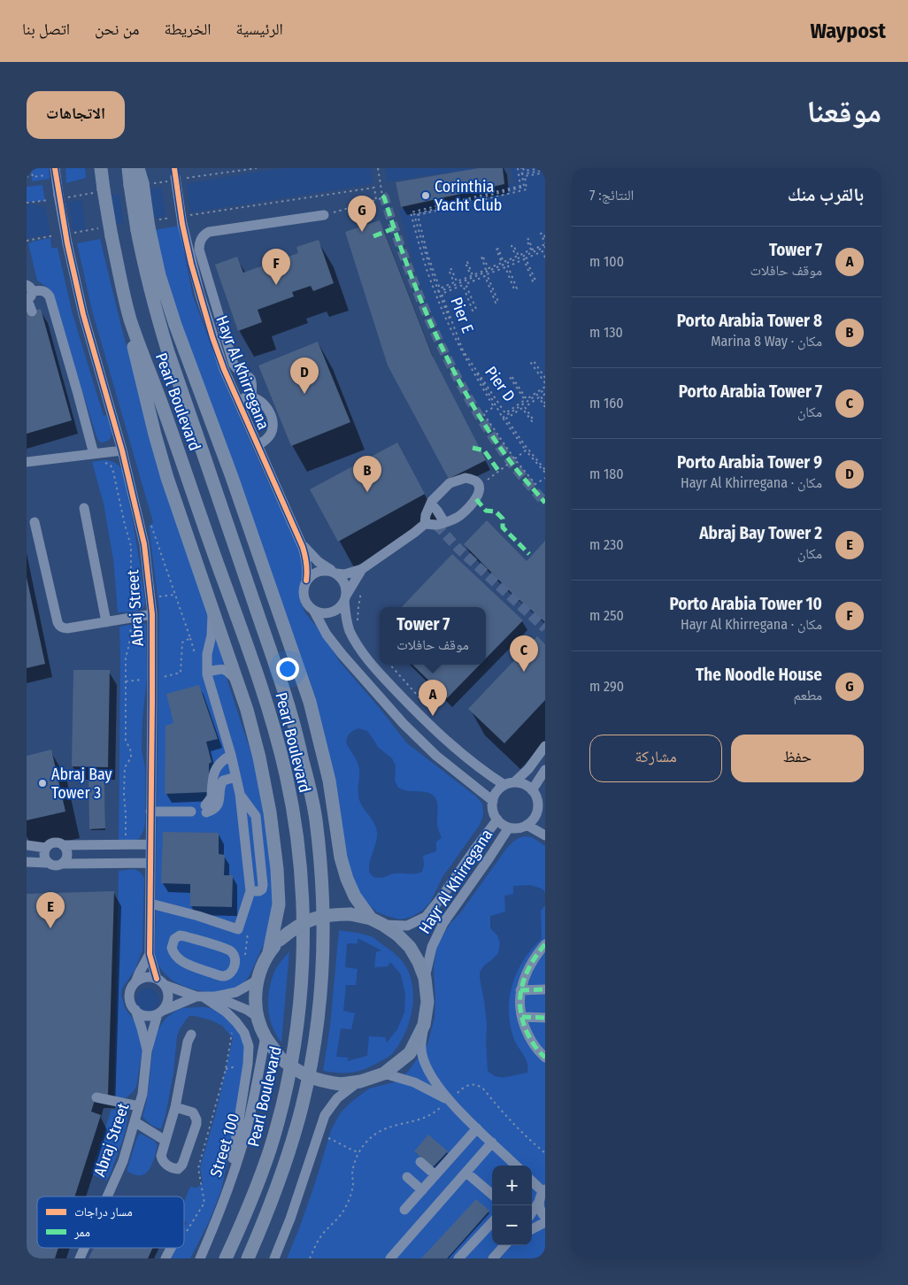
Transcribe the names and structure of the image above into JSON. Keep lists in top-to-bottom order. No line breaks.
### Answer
{"streets":{"main road":["Pearl Boulevard"],"street":["Hayr Al Khirregana","Abraj Street","Street 100"],"path":["Pier E","Pier D"]},"crossings":[["Pier E","Pier D"]],"places":["Corinthia Yacht Club","Abraj Bay Tower 3"],"legend":["مسار دراجات","ممر"],"page":{"header":"Waypost","nav":["الرئيسية","الخريطة","من نحن","اتصل بنا"],"title":"موقعنا","buttons":["الاتجاهات",["حفظ","مشاركة"]],"heading":["بالقرب منك","النتائج: 7"],"pins":["G","F","D","B","C","A","E"],"list":[{"mark":"A","name":"Tower 7","note":"موقف حافلات","value":"100 m"},{"mark":"B","name":"Porto Arabia Tower 8","note":"مكان · Marina 8 Way","value":"130 m"},{"mark":"C","name":"Porto Arabia Tower 7","note":"مكان","value":"160 m"},{"mark":"D","name":"Porto Arabia Tower 9","note":"مكان · Hayr Al Khirregana","value":"180 m"},{"mark":"E","name":"Abraj Bay Tower 2","note":"مكان","value":"230 m"},{"mark":"F","name":"Porto Arabia Tower 10","note":"مكان · Hayr Al Khirregana","value":"250 m"},{"mark":"G","name":"The Noodle House","note":"مطعم","value":"290 m"}],"popup":["Tower 7","موقف حافلات"],"map_buttons":["+","−"]}}
